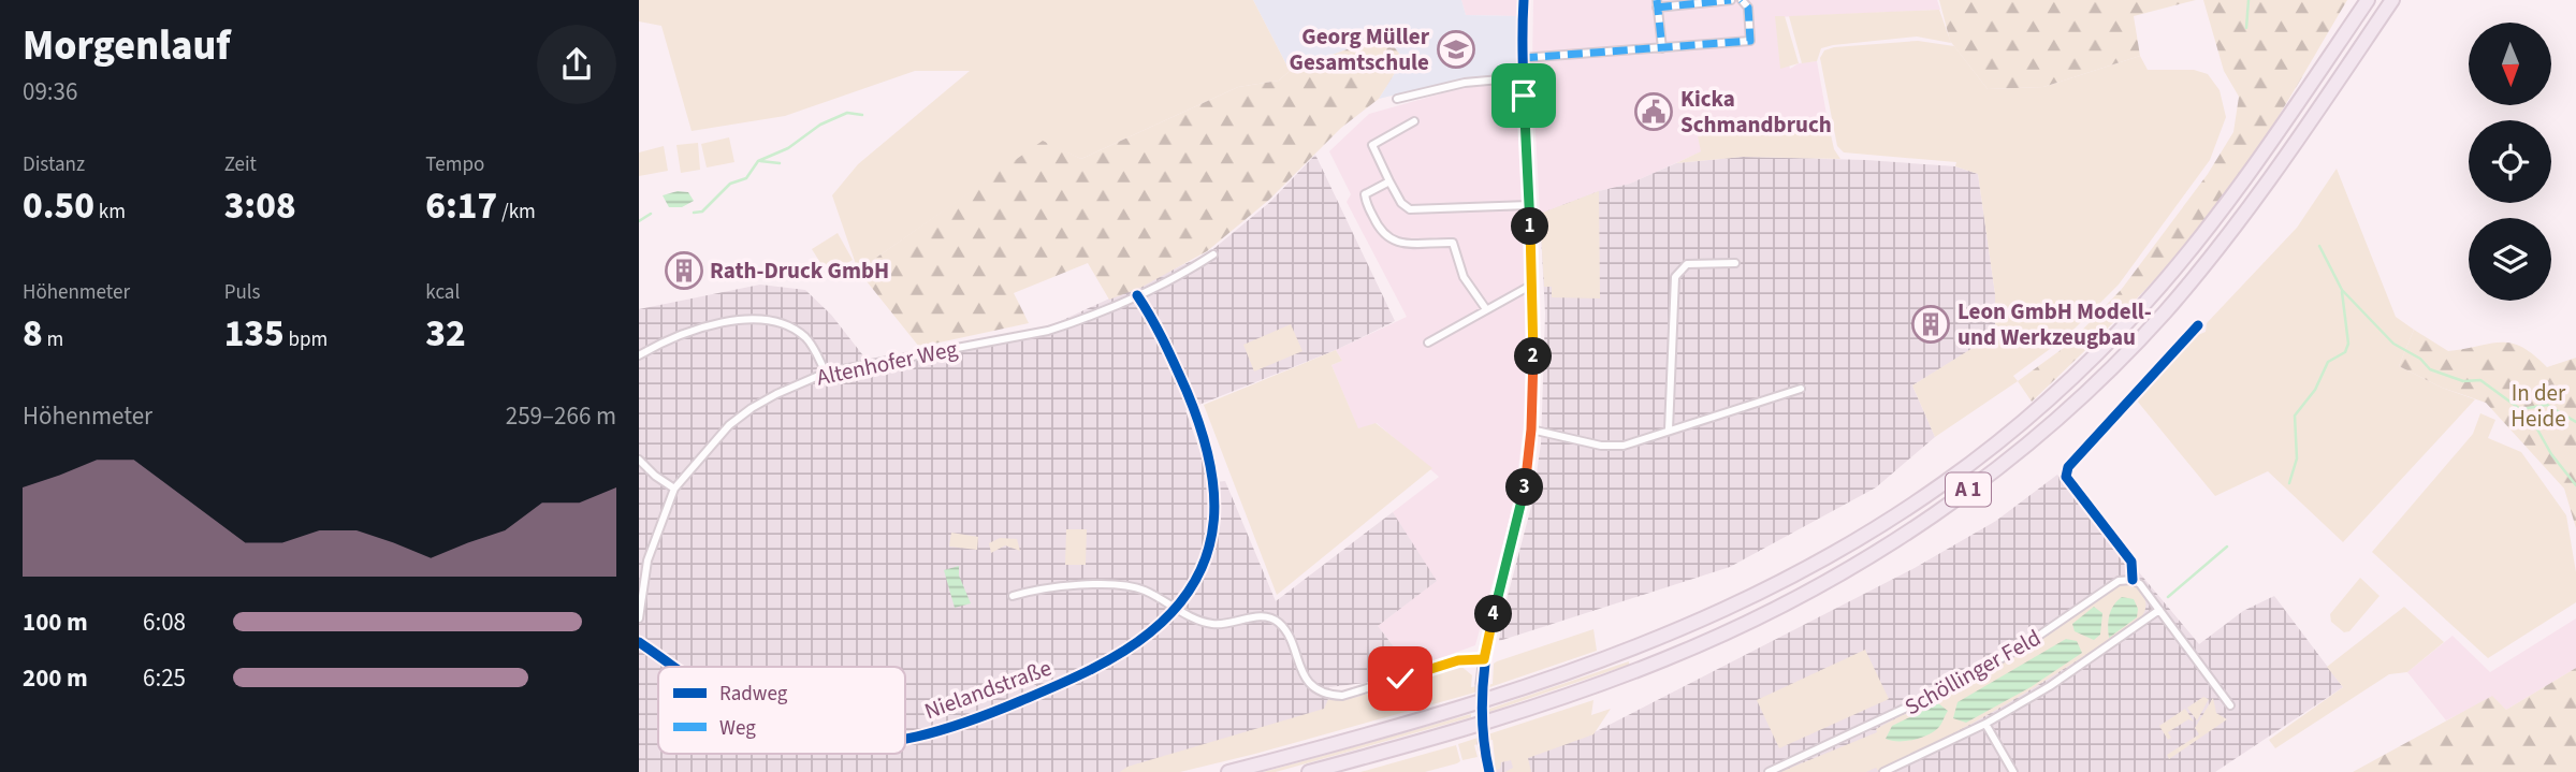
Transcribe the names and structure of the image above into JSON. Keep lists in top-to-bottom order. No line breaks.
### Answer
{"streets":{"highway":["A 1"],"street":["Altenhofer Weg","Schöllinger Feld","Nielandstraße"]},"crossings":[["Altenhofer Weg","Nielandstraße"]],"parks":["In der Heide"],"places":{"school or university":["Georg Müller Gesamtschule"],"public building":["Kicka Schmandbruch"],"building":["Rath-Druck GmbH","Leon GmbH Modell- und Werkzeugbau"]},"legend":["Radweg","Weg"],"north":"bottom","page":{"heading":["Morgenlauf","09:36"],"stats":[["Distanz","0.50 km"],["Zeit","3:08"],["Tempo","6:17 /km"],["Höhenmeter","8 m"],["Puls","135 bpm"],["kcal","32"]],"pins":["1","2","3","4"],"chart":["Höhenmeter","259–266 m"],"list":[{"name":"100 m","note":"6:08"},{"name":"200 m","note":"6:25"}]}}
